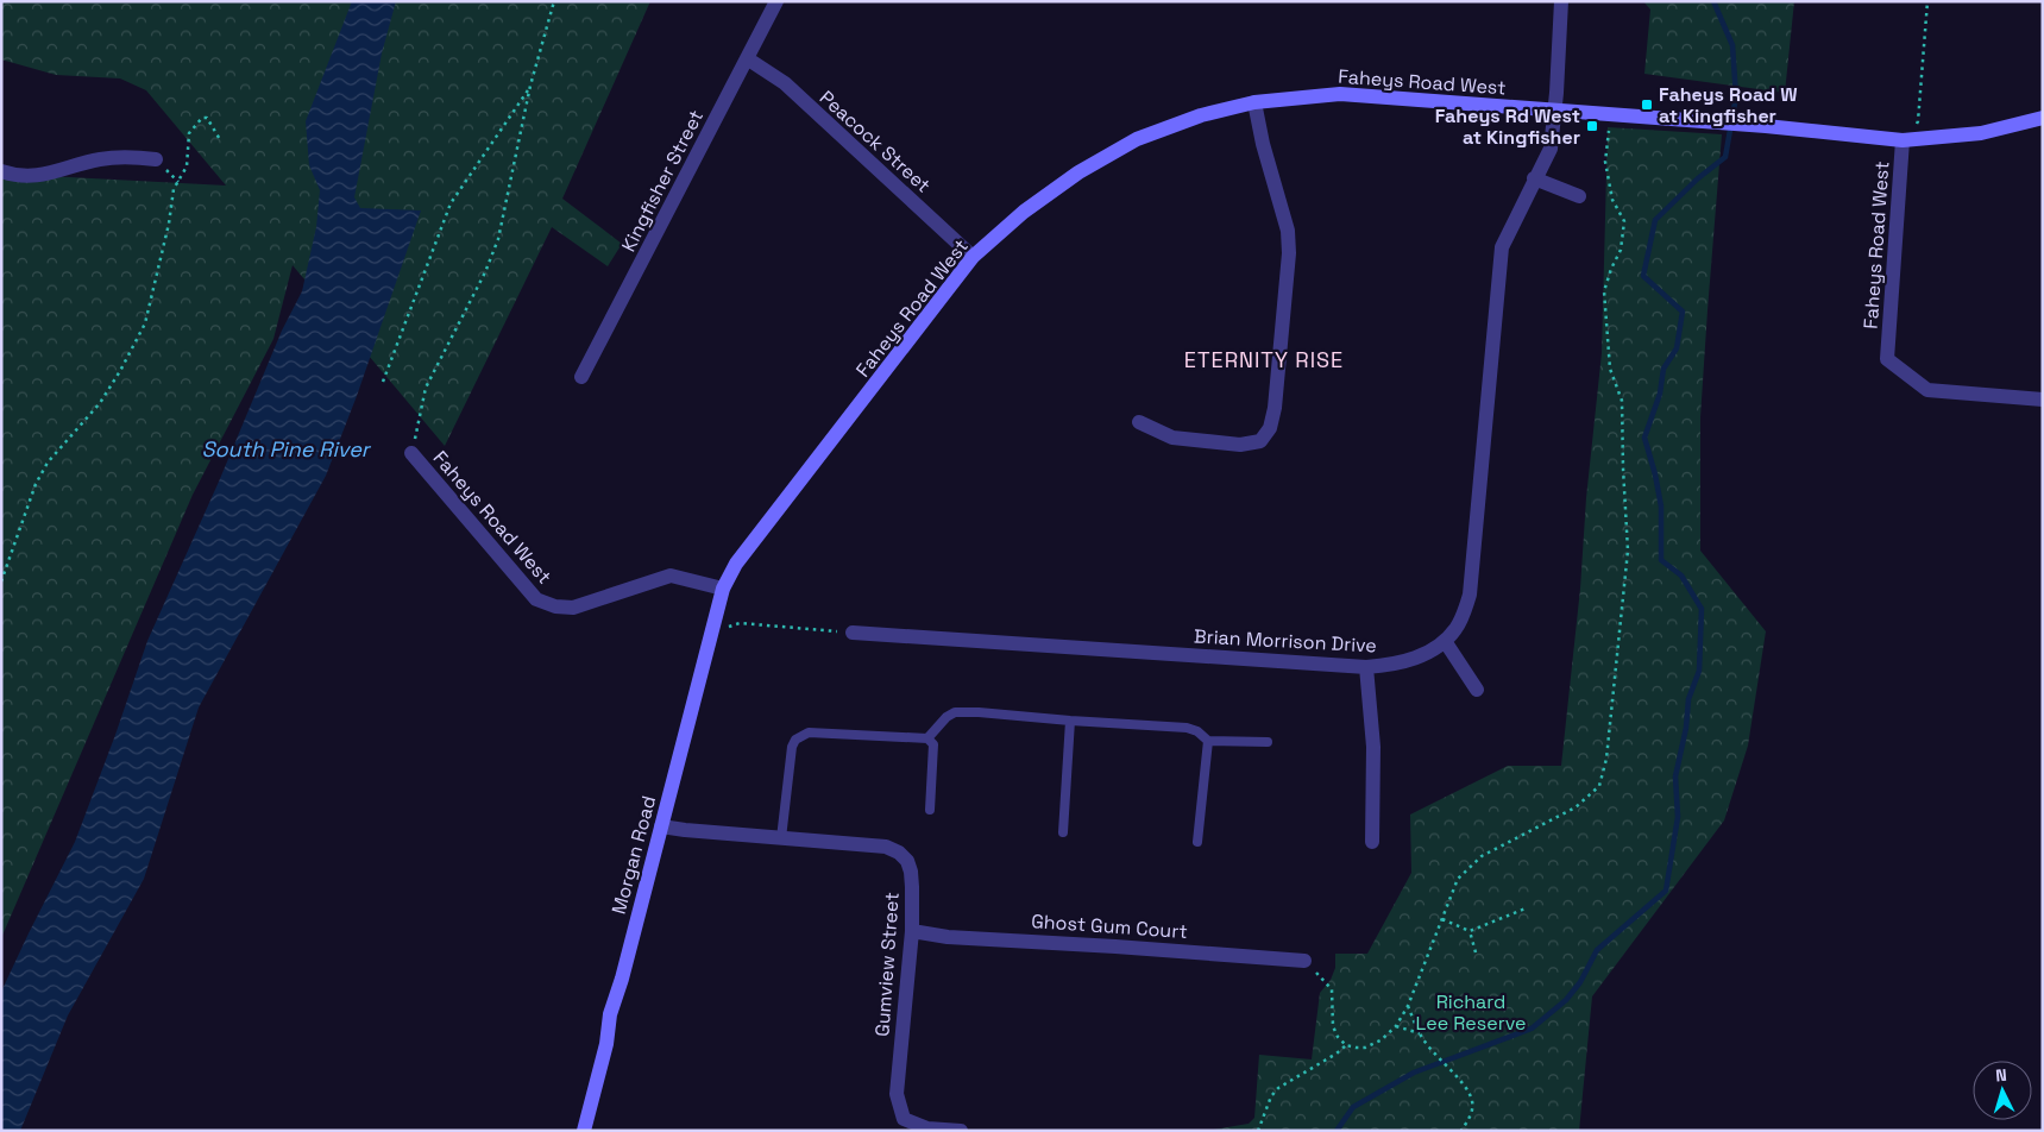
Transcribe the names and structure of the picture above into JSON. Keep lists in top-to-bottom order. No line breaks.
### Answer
{"streets":{"street":["Faheys Road West","Peacock Street","Kingfisher Street","Brian Morrison Drive","Morgan Road","Ghost Gum Court","Gumview Street"]},"crossings":[["Faheys Road West","Peacock Street"],["Faheys Road West","Brian Morrison Drive"],["Faheys Road West","Morgan Road"],["Peacock Street","Kingfisher Street"],["Morgan Road","Gumview Street"],["Ghost Gum Court","Gumview Street"]],"districts":["ETERNITY RISE"],"water":["South Pine River"],"parks":["Richard Lee Reserve"],"places":{"transit":["Faheys Road W at Kingfisher","Faheys Rd West at Kingfisher"]},"north":"top"}
